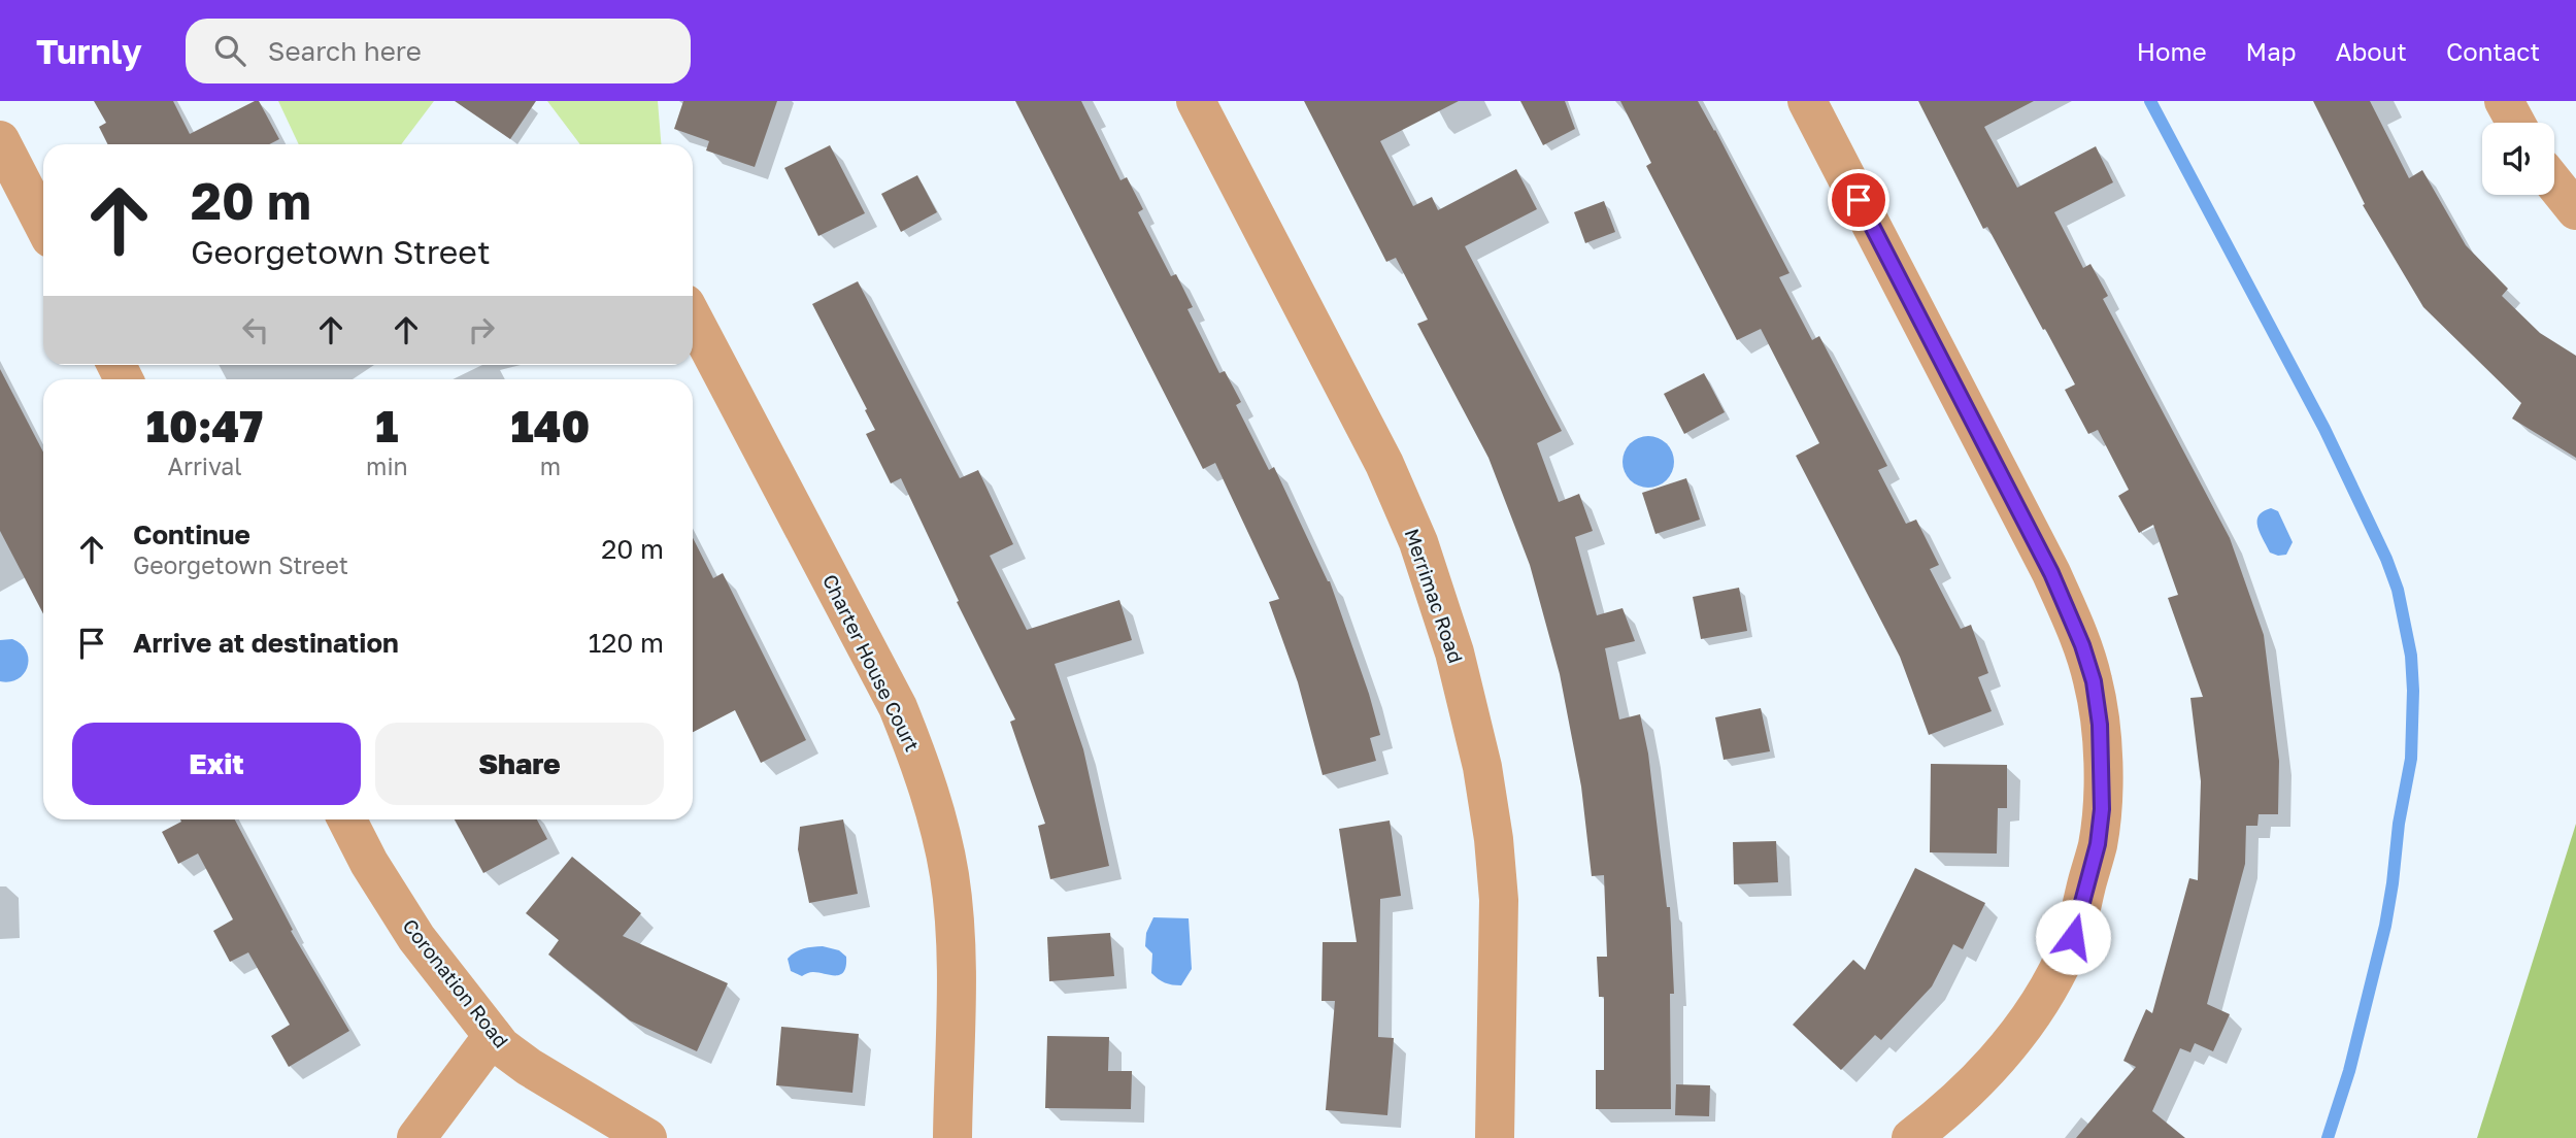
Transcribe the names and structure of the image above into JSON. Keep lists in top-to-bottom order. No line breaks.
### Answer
{"streets":{"street":["Merrimac Road","Charter House Court","Coronation Road"]},"page":{"header":"Turnly","search":"Search here","nav":["Home","Map","About","Contact"],"turn":["20 m","Georgetown Street"],"eta":["10:47","Arrival","1","min","140","m"],"list":[{"name":"Continue","note":"Georgetown Street","value":"20 m"},{"name":"Arrive at destination","value":"120 m"}],"buttons":["Exit","Share"]}}
